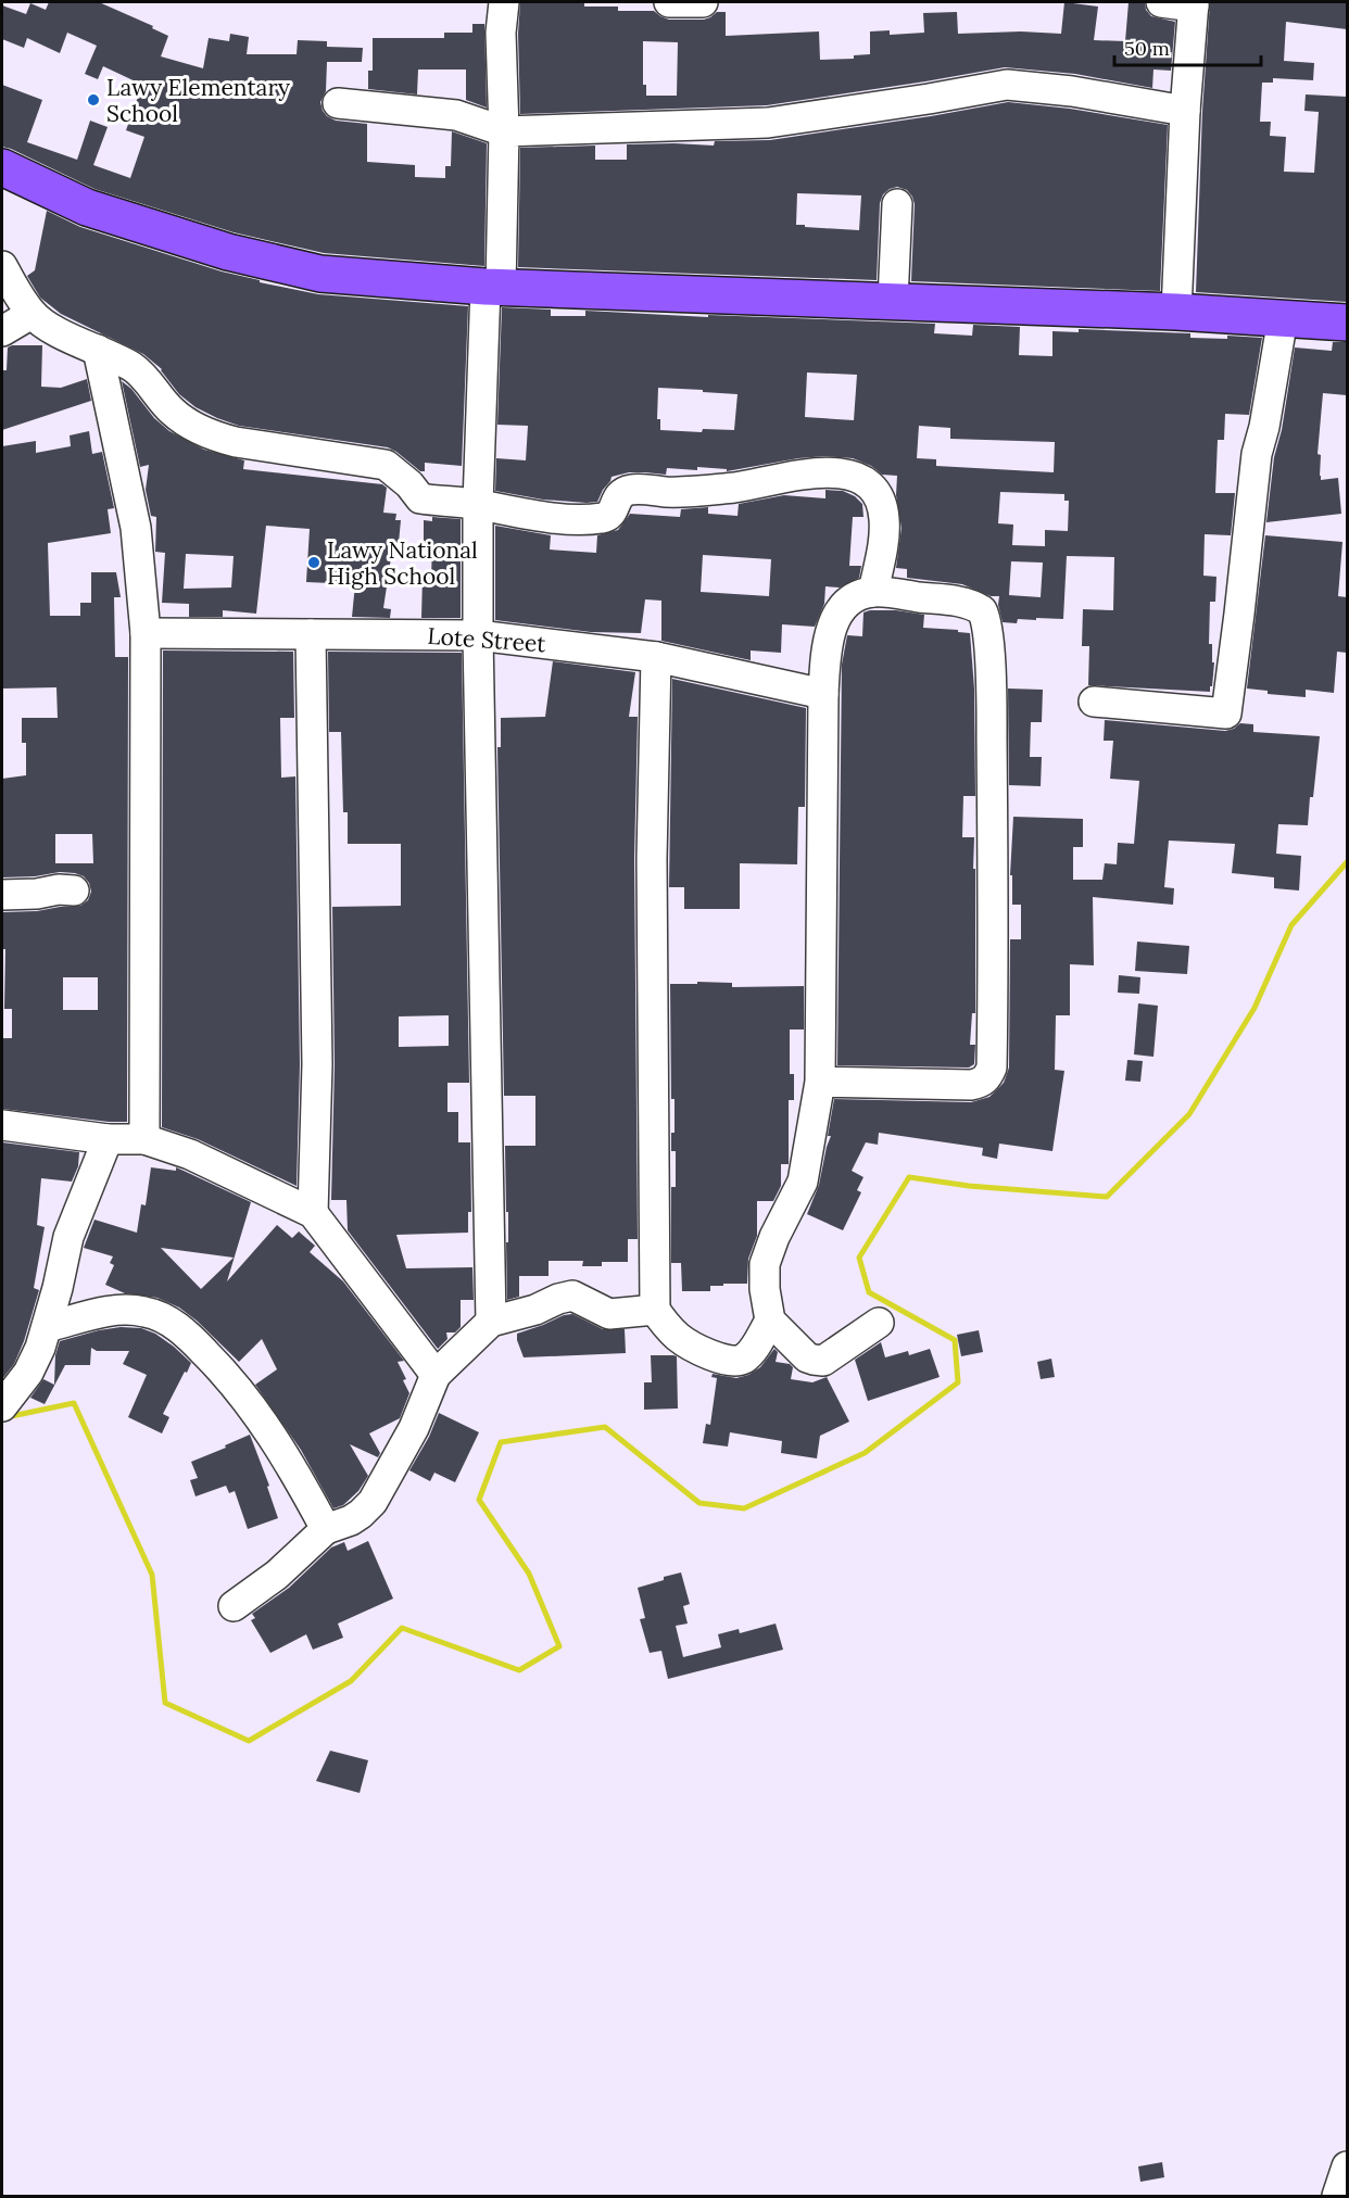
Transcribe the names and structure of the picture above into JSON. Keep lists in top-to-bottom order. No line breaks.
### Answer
{"streets":{"street":["Lote Street"]},"places":["Lawy Elementary School","Lawy National High School"],"scale_bar":"50 m"}
